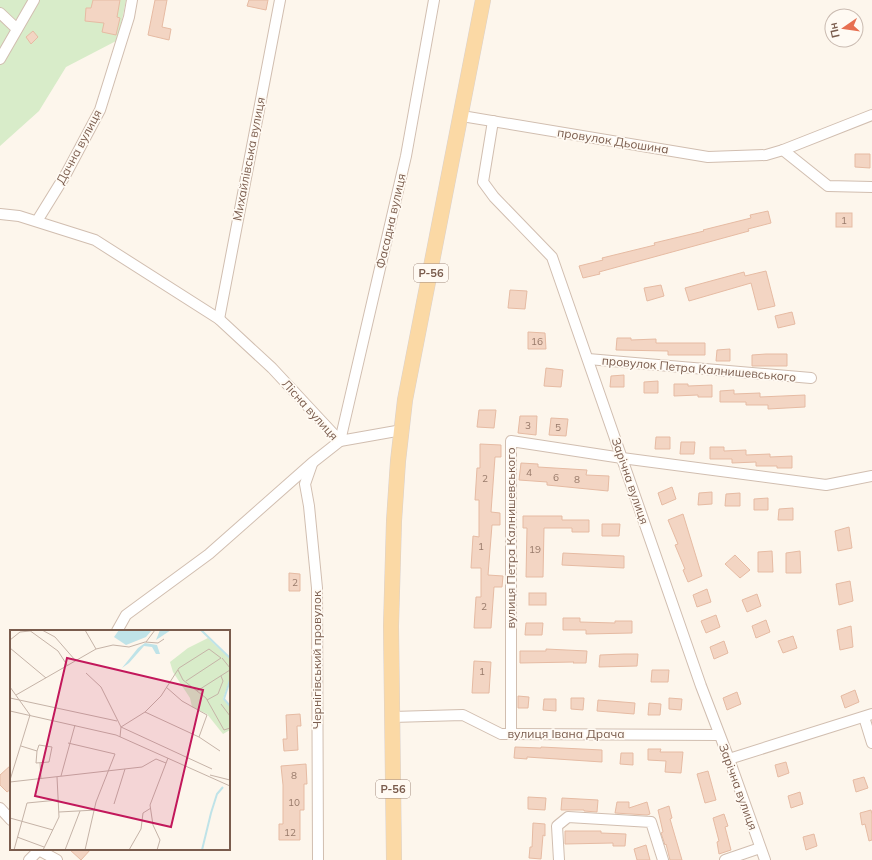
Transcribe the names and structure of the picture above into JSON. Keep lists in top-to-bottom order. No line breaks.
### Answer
{"streets":{"main road":["Р-56"],"street":["провулок Дьошина","Дачна вулиця","Михайлівська вулиця","Фасадна вулиця","провулок Петра Калнишевського","Лісна вулиця","Зарічна вулиця","вулиця Петра Калнишевського","Чернігівський провулок","вулиця Івана Драча"]},"crossings":[["провулок Дьошина","Р-56"],["провулок Дьошина","Зарічна вулиця"],["Дачна вулиця","Лісна вулиця"],["Михайлівська вулиця","Лісна вулиця"],["Фасадна вулиця","Лісна вулиця"],["Р-56","вулиця Івана Драча"],["провулок Петра Калнишевського","Зарічна вулиця"],["Лісна вулиця","Чернігівський провулок"],["Зарічна вулиця","вулиця Петра Калнишевського"],["Зарічна вулиця","вулиця Івана Драча"],["вулиця Петра Калнишевського","вулиця Івана Драча"]],"house_numbers":["1","16","3","5","4","6","2","8","1","19","2","2","1","8","10","12"],"north":"left"}
